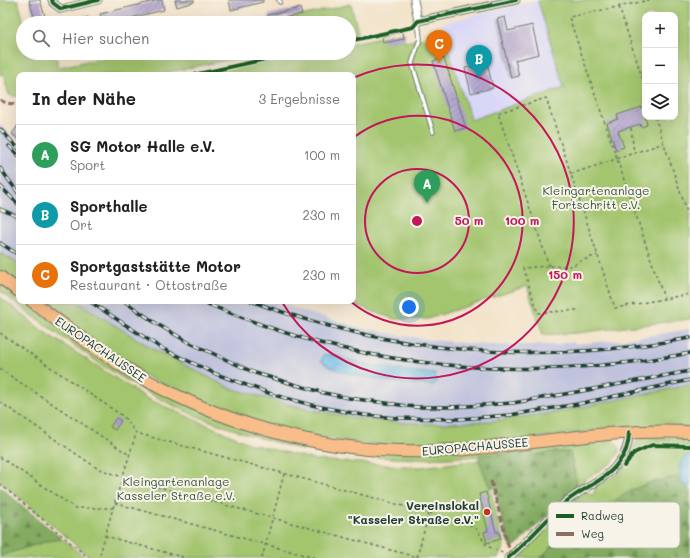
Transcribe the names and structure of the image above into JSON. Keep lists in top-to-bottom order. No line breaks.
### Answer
{"streets":{"main road":["EUROPACHAUSSEE"]},"parks":["Kleingartenanlage Fortschritt e.V.","Kleingartenanlage Kasseler Straße e.V."],"places":["Vereinslokal \"Kasseler Straße e.V.\""],"legend":["Radweg","Weg"],"page":{"map_buttons":["+","−"],"search":"Hier suchen","pins":["C","B","A"],"heading":["In der Nähe","3 Ergebnisse"],"list":[{"mark":"A","name":"SG Motor Halle e.V.","note":"Sport","value":"100 m"},{"mark":"B","name":"Sporthalle","note":"Ort","value":"230 m"},{"mark":"C","name":"Sportgaststätte Motor","note":"Restaurant · Ottostraße","value":"230 m"}]},"rings":["50 m","100 m","150 m"]}
